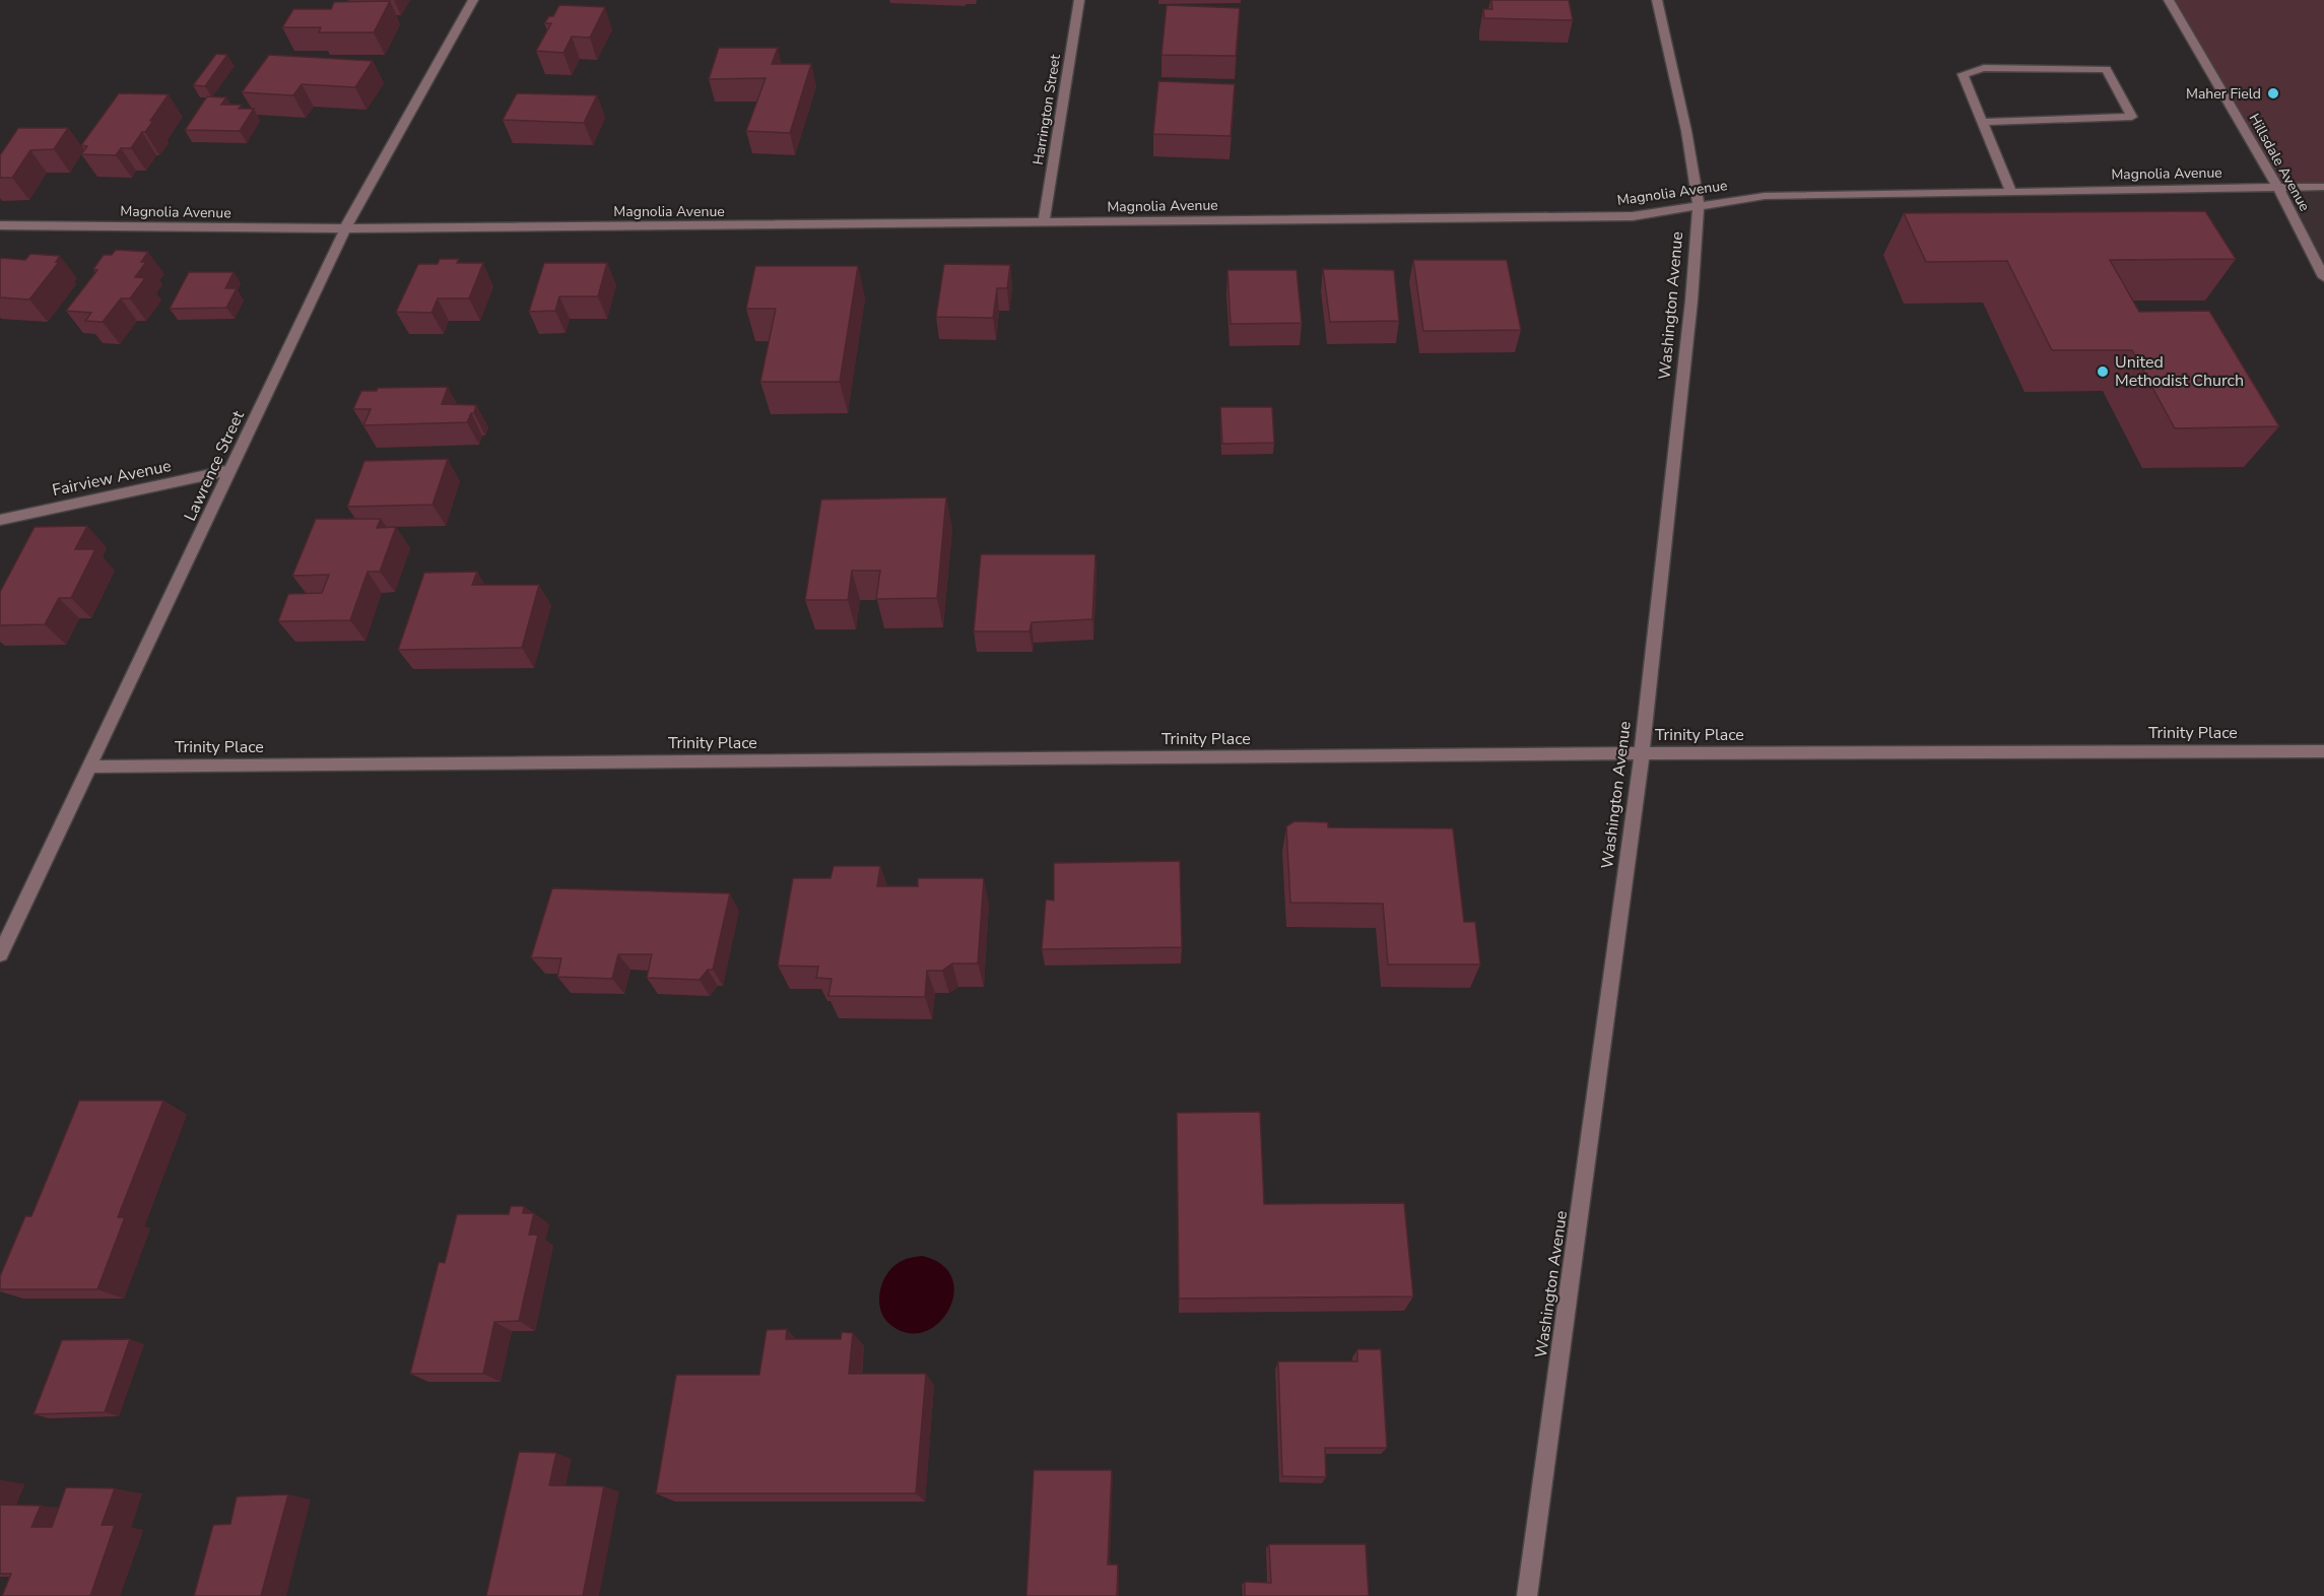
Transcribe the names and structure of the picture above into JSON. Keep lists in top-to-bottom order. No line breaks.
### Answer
{"streets":{"street":["Harrington Street","Hillsdale Avenue","Magnolia Avenue","Washington Avenue","Lawrence Street","Fairview Avenue","Trinity Place"]},"crossings":[["Harrington Street","Magnolia Avenue"],["Hillsdale Avenue","Magnolia Avenue"],["Magnolia Avenue","Washington Avenue"],["Magnolia Avenue","Lawrence Street"],["Washington Avenue","Trinity Place"],["Lawrence Street","Fairview Avenue"],["Lawrence Street","Trinity Place"]],"places":["Maher Field","United Methodist Church"]}
